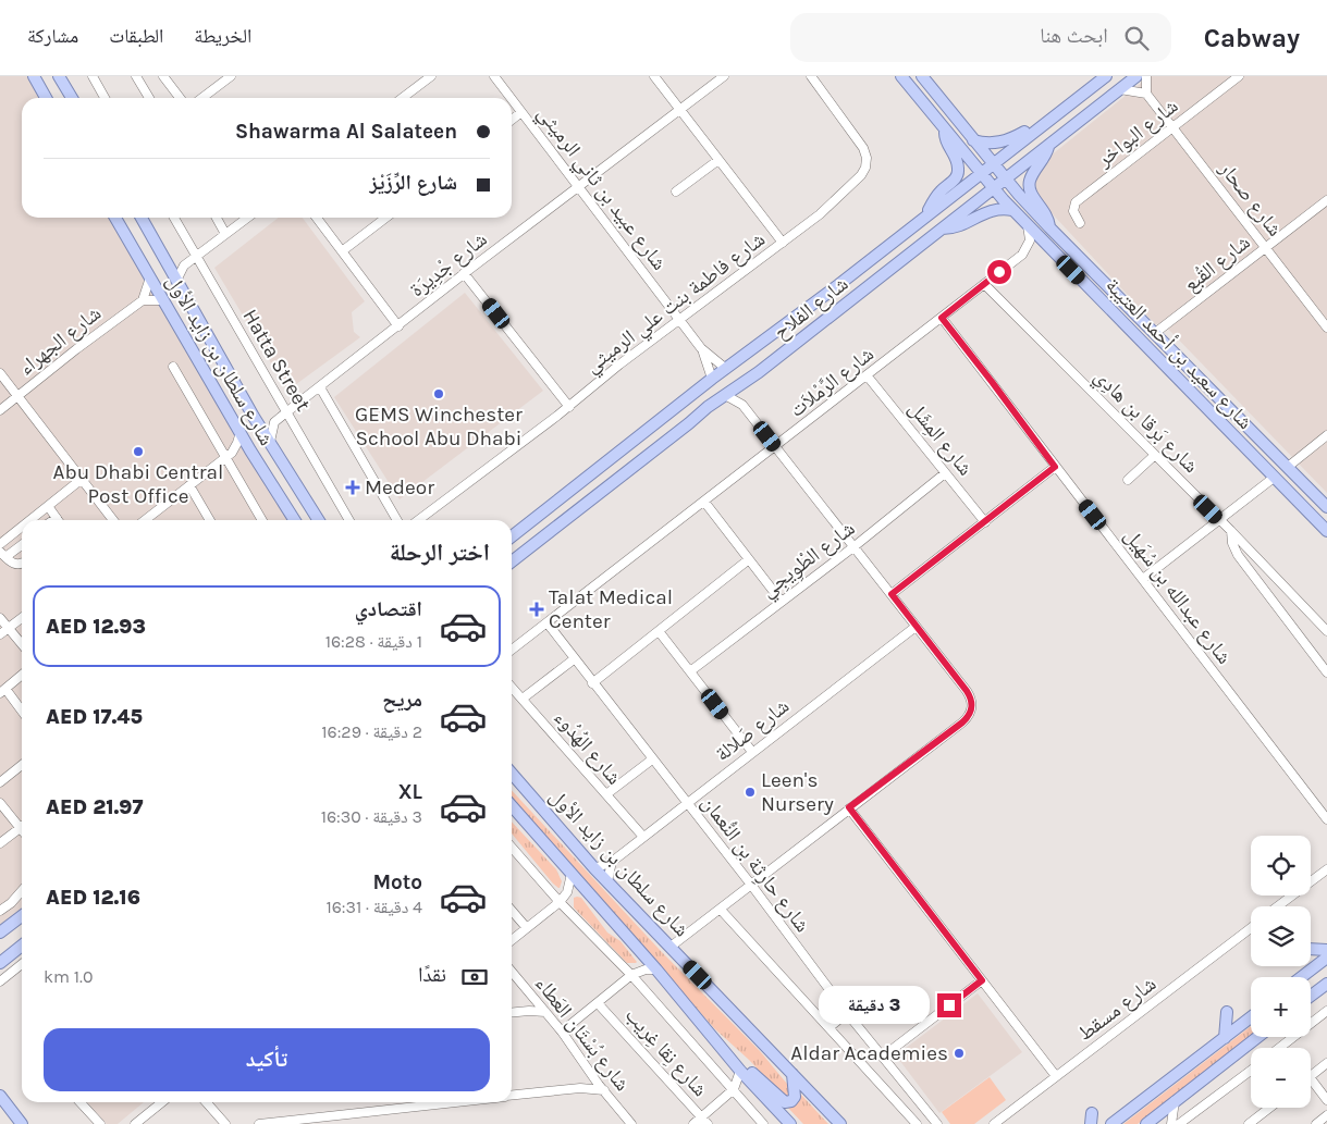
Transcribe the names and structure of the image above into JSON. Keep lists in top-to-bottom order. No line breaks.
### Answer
{"streets":{"main road":["شارع الفلاح","شارع سعيد بن أحمد العتيبة","شارع سلطان بن زايد الأول"],"street":["شارع البواخر","شارع عبيد بن ثاني الرميثي","شارع صحار","شارع القُبع","شارع جْدِيرَة","شارع فاطمة بنت علي الرميثي","شارع الجهراء","Hatta Street","شارع الرَّمْلاَت","شارع بَرقا بن هادِي","شارع المِشَل","شارع الطْوِيجِي","شارع عبدالله بن سُهَيل","شارع صَلالة","شارع الهُدُوء","شارع حارِثة بن النُّعمان","شارع مسقط","شارع بُسْتَان العَطاء","شارع نِقا غِريب"]},"crossings":[["شارع البواخر","شارع صحار"],["شارع عبيد بن ثاني الرميثي","شارع جْدِيرَة"],["شارع عبيد بن ثاني الرميثي","شارع فاطمة بنت علي الرميثي"],["شارع عبيد بن ثاني الرميثي","شارع الفلاح"],["شارع صحار","شارع القُبع"],["شارع القُبع","شارع سعيد بن أحمد العتيبة"],["شارع جْدِيرَة","Hatta Street"],["شارع الفلاح","شارع سعيد بن أحمد العتيبة"],["شارع سعيد بن أحمد العتيبة","شارع الرَّمْلاَت"],["شارع سلطان بن زايد الأول","شارع صَلالة"],["شارع الرَّمْلاَت","شارع بَرقا بن هادِي"],["شارع الرَّمْلاَت","شارع المِشَل"],["شارع الرَّمْلاَت","شارع عبدالله بن سُهَيل"],["شارع الرَّمْلاَت","شارع حارِثة بن النُّعمان"],["شارع المِشَل","شارع الطْوِيجِي"],["شارع صَلالة","شارع الهُدُوء"],["شارع صَلالة","شارع حارِثة بن النُّعمان"]],"places":{"other":["GEMS Winchester School Abu Dhabi","Abu Dhabi Central Post Office","Leen's Nursery","Aldar Academies"],"health":["Medeor","Talat Medical Center"]},"page":{"header":"Cabway","search":"ابحث هنا","nav":["الخريطة","الطبقات","مشاركة"],"banner":["Shawarma Al Salateen","شارع الرِّزَيْز"],"heading":"اختر الرحلة","list":[{"name":"اقتصادي","note":"1 دقيقة · 16:28","value":"AED 12.93"},{"name":"مريح","note":"2 دقيقة · 16:29","value":"AED 17.45"},{"name":"XL","note":"3 دقيقة · 16:30","value":"AED 21.97"},{"name":"Moto","note":"4 دقيقة · 16:31","value":"AED 12.16"}],"map_buttons":["+","−"],"pay":["نقدًا","1.0 km"],"bubble":"3 دقيقة","buttons":"تأكيد"}}
